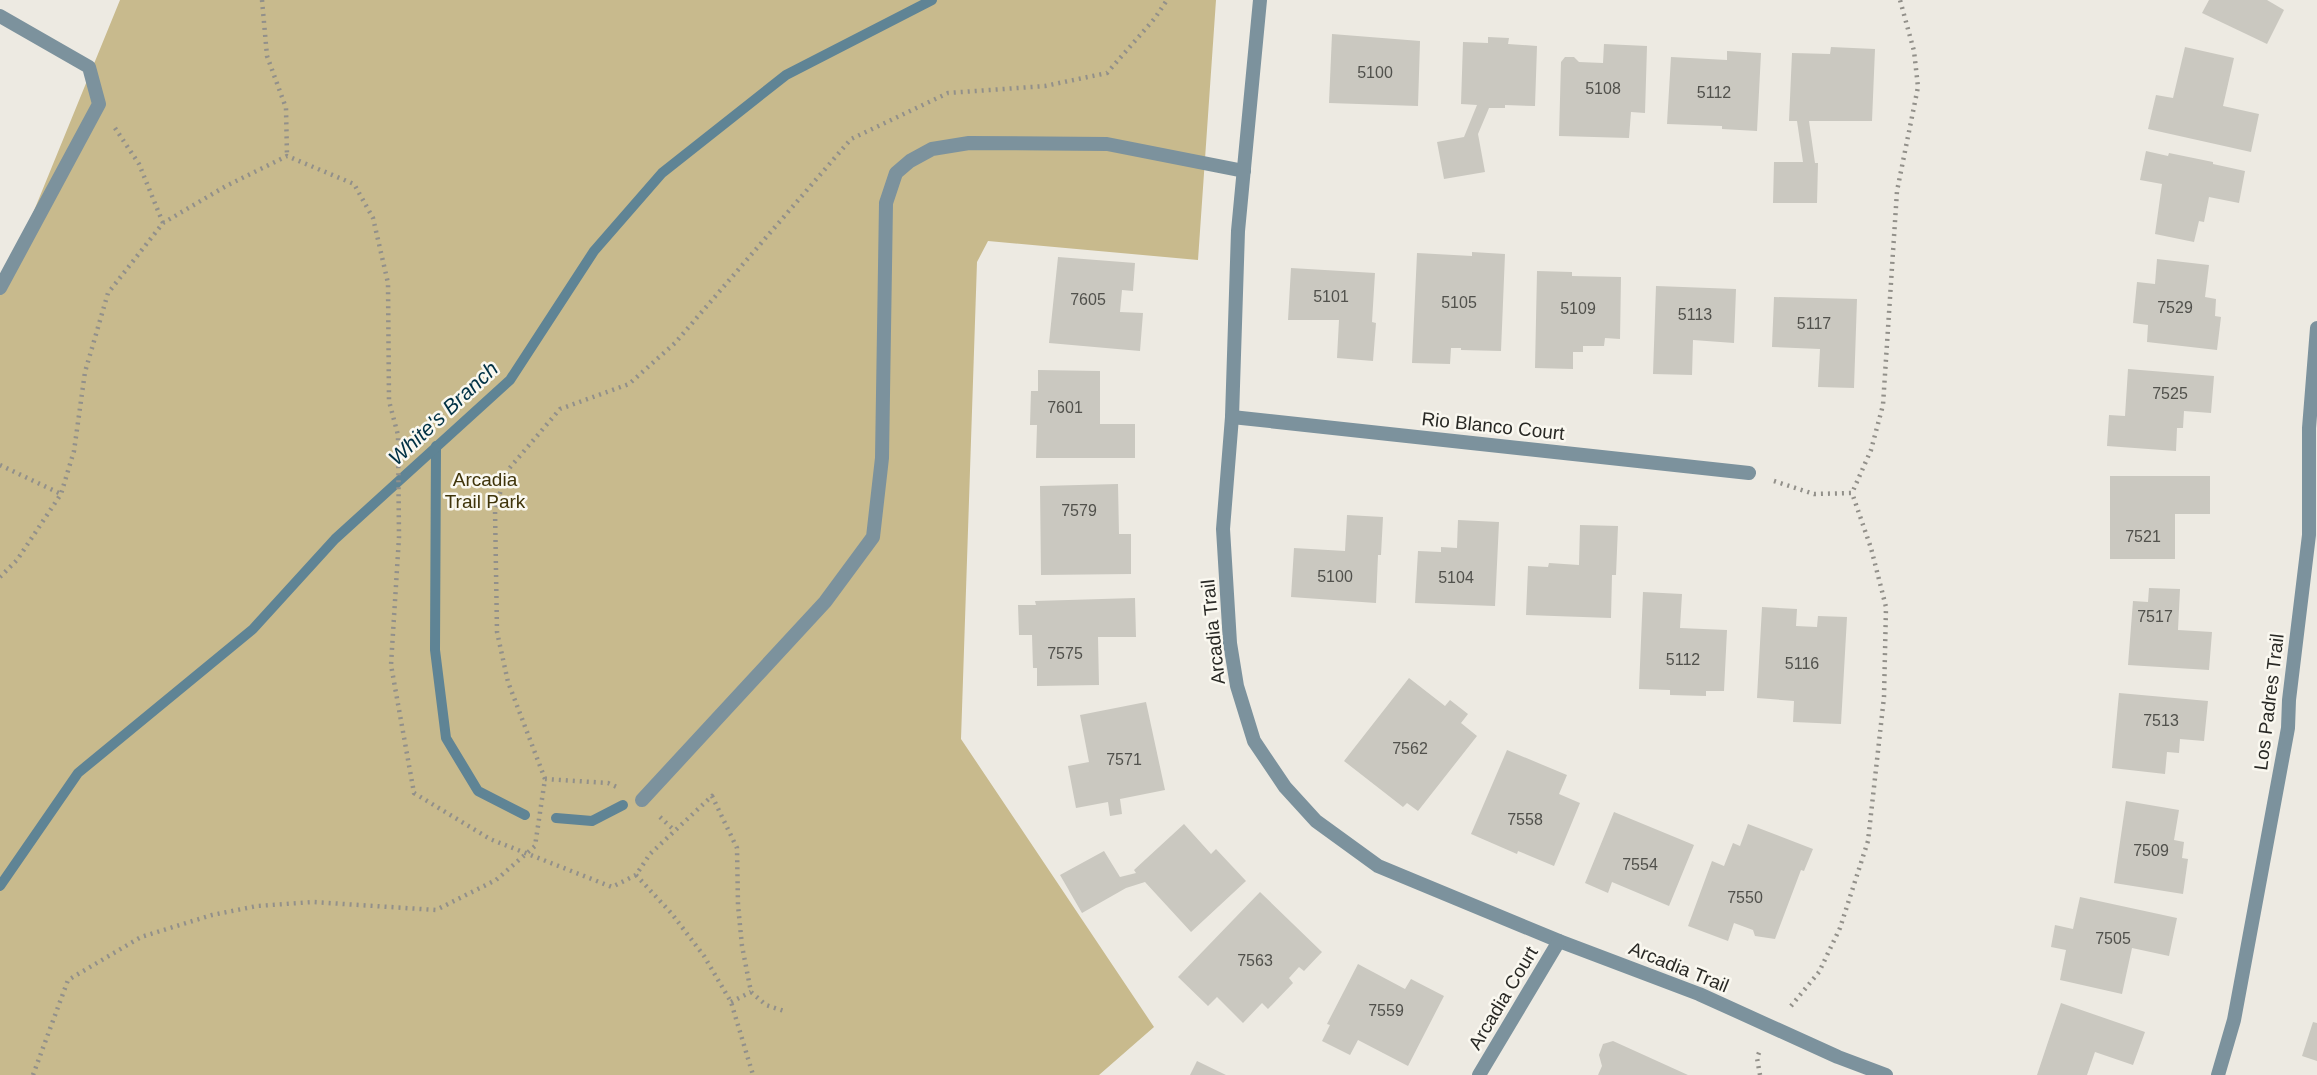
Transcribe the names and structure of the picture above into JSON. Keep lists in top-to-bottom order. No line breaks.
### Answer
{"streets":{"street":["Rio Blanco Court","Arcadia Trail","Los Padres Trail","Arcadia Court"]},"crossings":[["Rio Blanco Court","Arcadia Trail"],["Arcadia Trail","Arcadia Court"]],"water":["White's Branch"],"parks":["Arcadia Trail Park"],"house_numbers":["5100","5108","5112","5101","7605","5105","7529","5109","5113","5117","7525","7601","7579","7521","5100","5104","7517","7575","5112","5116","7513","7562","7571","7558","7509","7554","7550","7505","7563","7559"]}
